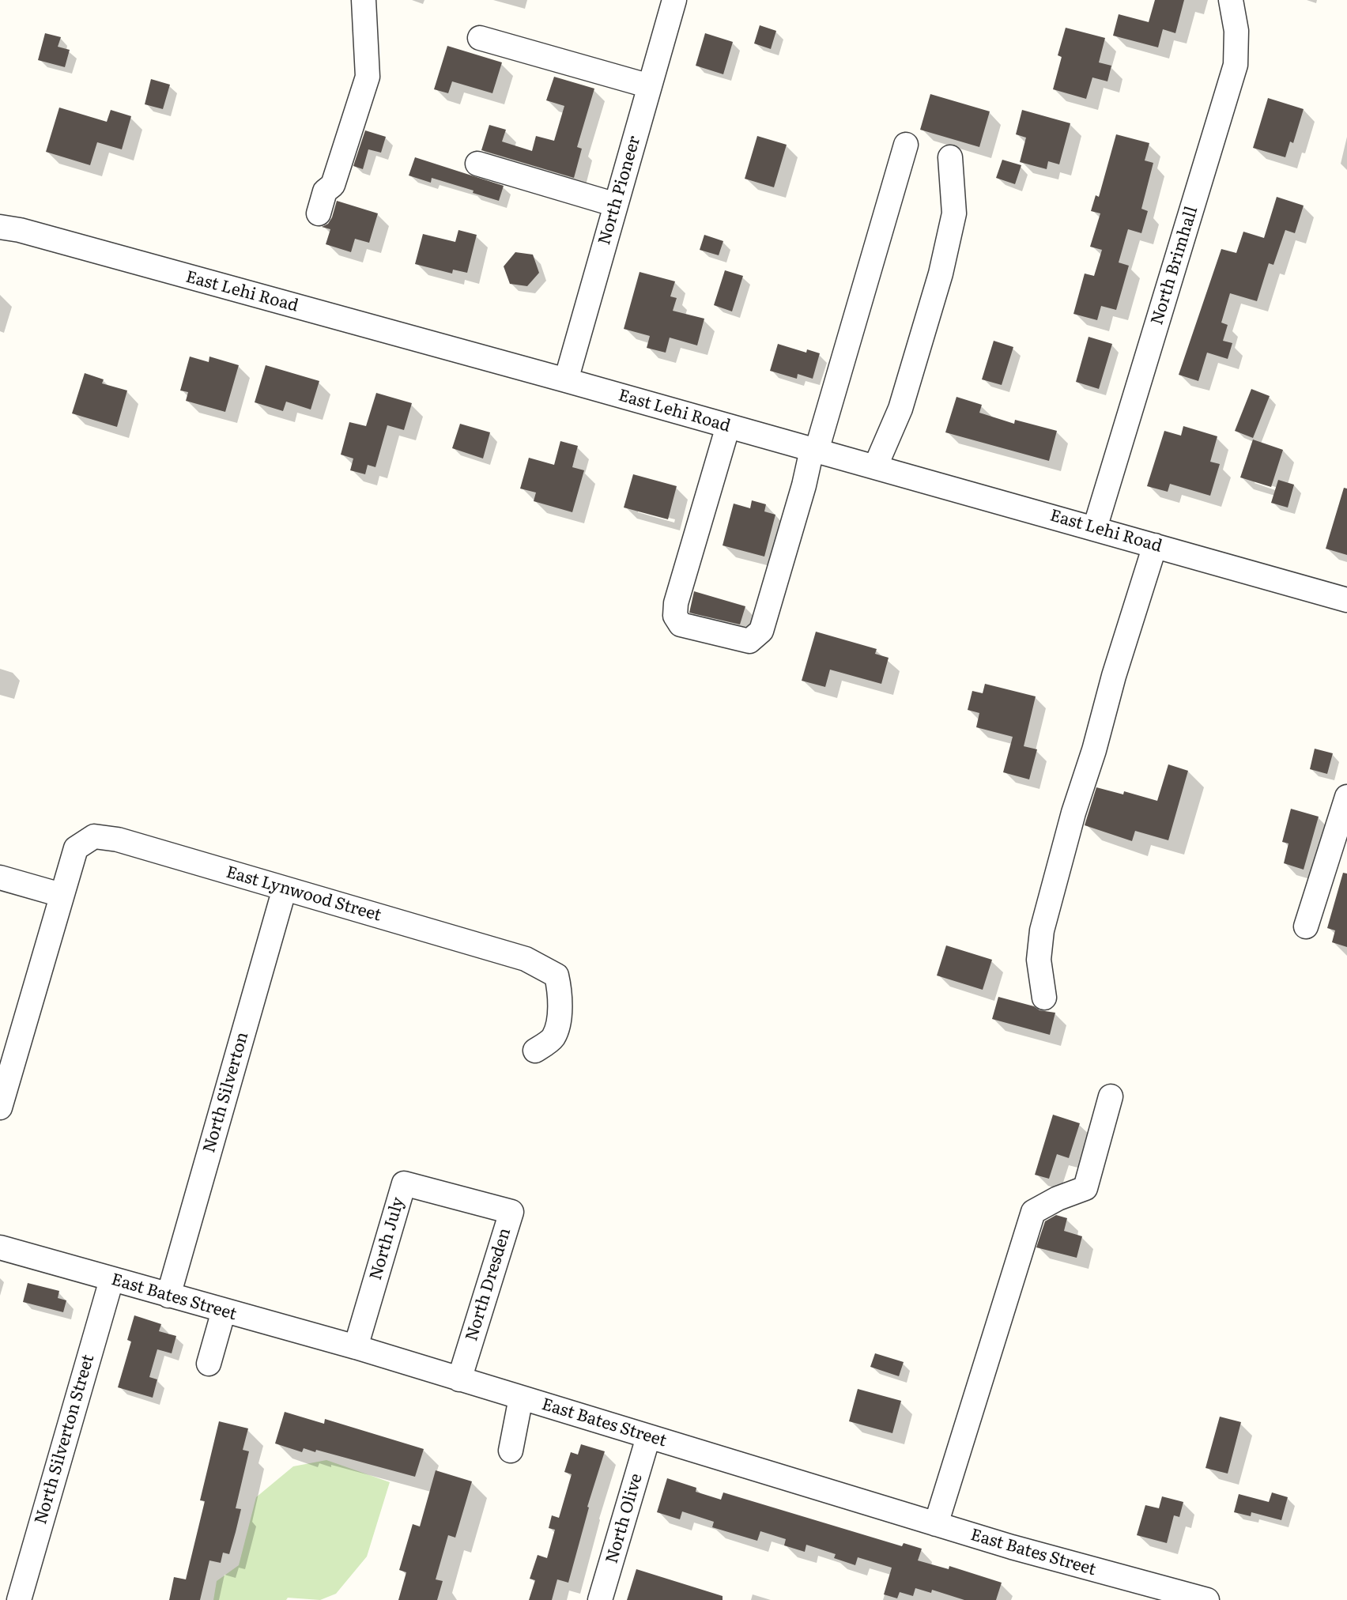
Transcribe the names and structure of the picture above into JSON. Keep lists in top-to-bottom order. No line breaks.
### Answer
{"streets":{"street":["North Pioneer","North Brimhall","East Lehi Road","East Lynwood Street","North Silverton","North July","North Dresden","East Bates Street","North Silverton Street","North Olive"]},"crossings":[["North Pioneer","East Lehi Road"],["North Brimhall","East Lehi Road"],["East Lynwood Street","North Silverton"],["North Silverton","East Bates Street"],["North July","North Dresden"],["North July","East Bates Street"],["North Dresden","East Bates Street"],["East Bates Street","North Silverton Street"],["East Bates Street","North Olive"]]}
